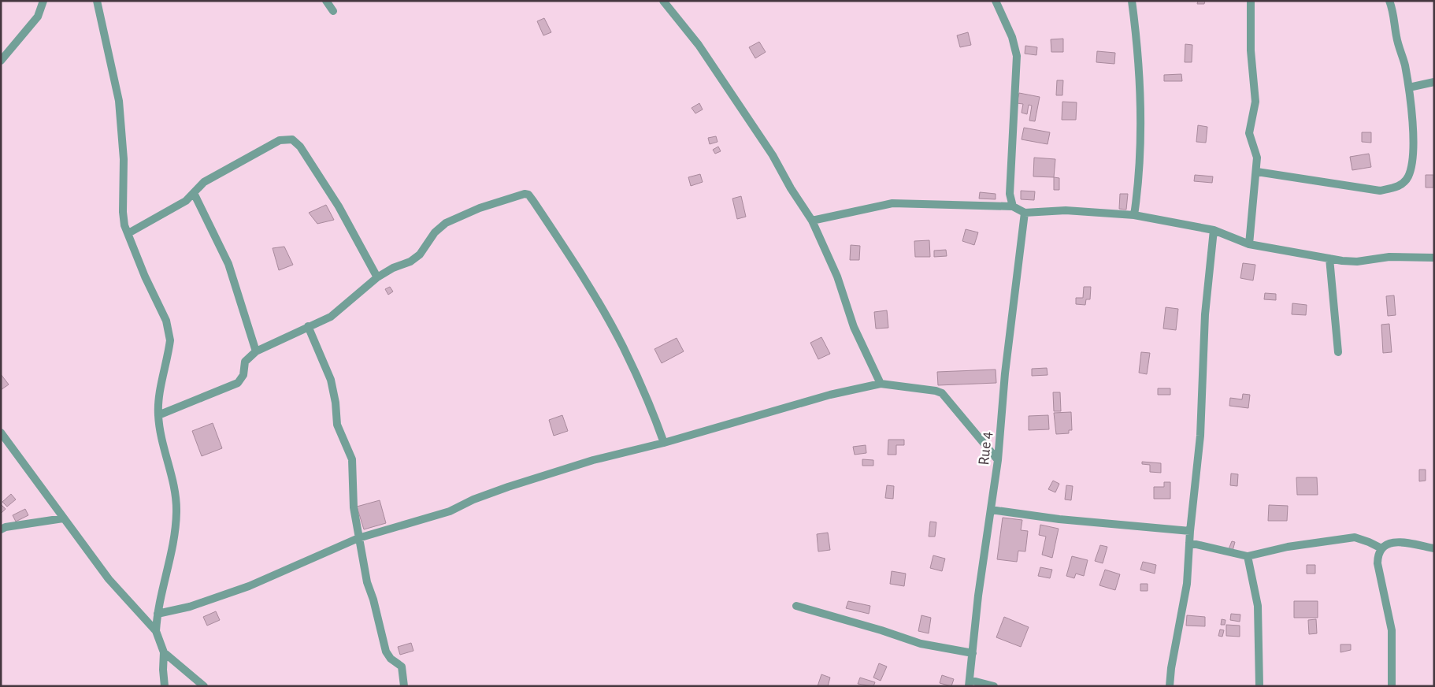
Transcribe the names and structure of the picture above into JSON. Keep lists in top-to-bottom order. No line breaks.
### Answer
{"streets":{"street":["Rue 4"]}}
